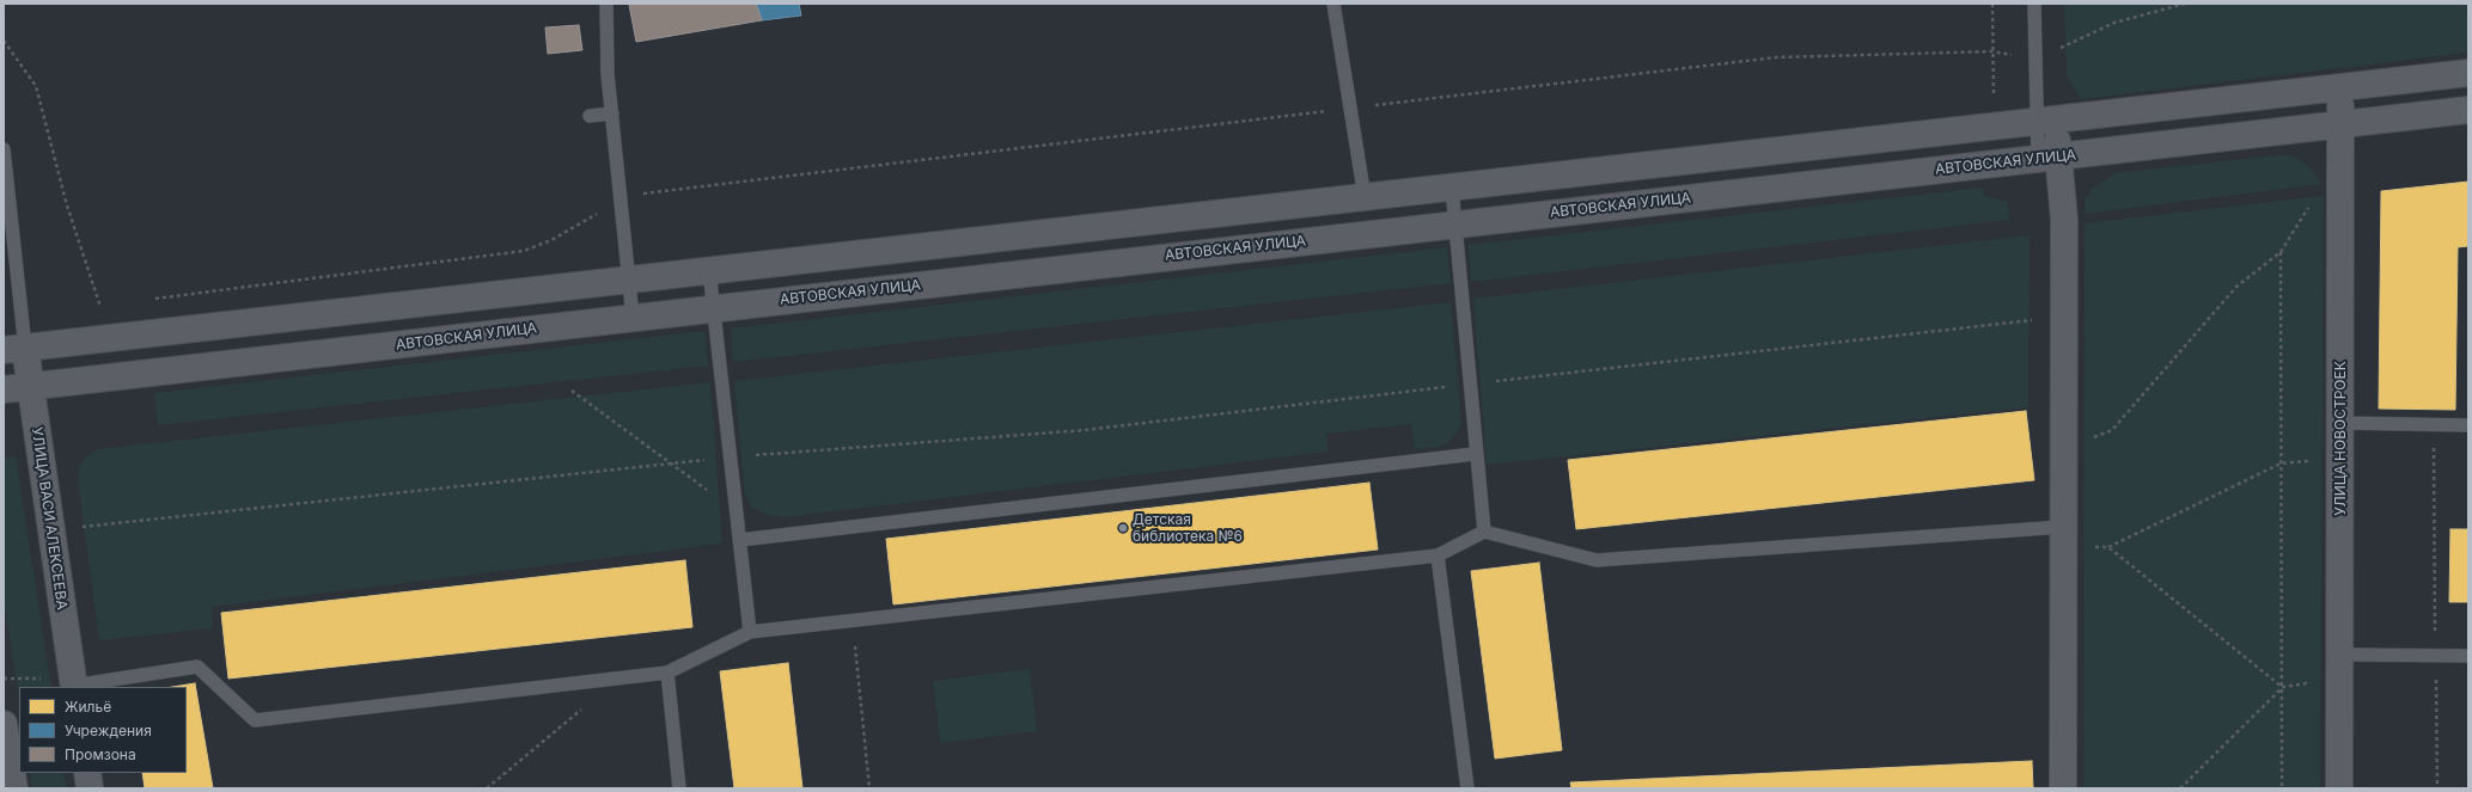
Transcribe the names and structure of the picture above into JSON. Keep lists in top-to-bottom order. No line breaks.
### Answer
{"streets":{"street":["АВТОВСКАЯ УЛИЦА","УЛИЦА НОВОСТРОЕК","УЛИЦА ВАСИ АЛЕКСЕЕВА"]},"crossings":[["АВТОВСКАЯ УЛИЦА","УЛИЦА НОВОСТРОЕК"],["АВТОВСКАЯ УЛИЦА","УЛИЦА ВАСИ АЛЕКСЕЕВА"]],"places":["Детская библиотека №6"],"legend":["Жильё","Учреждения","Промзона"]}
